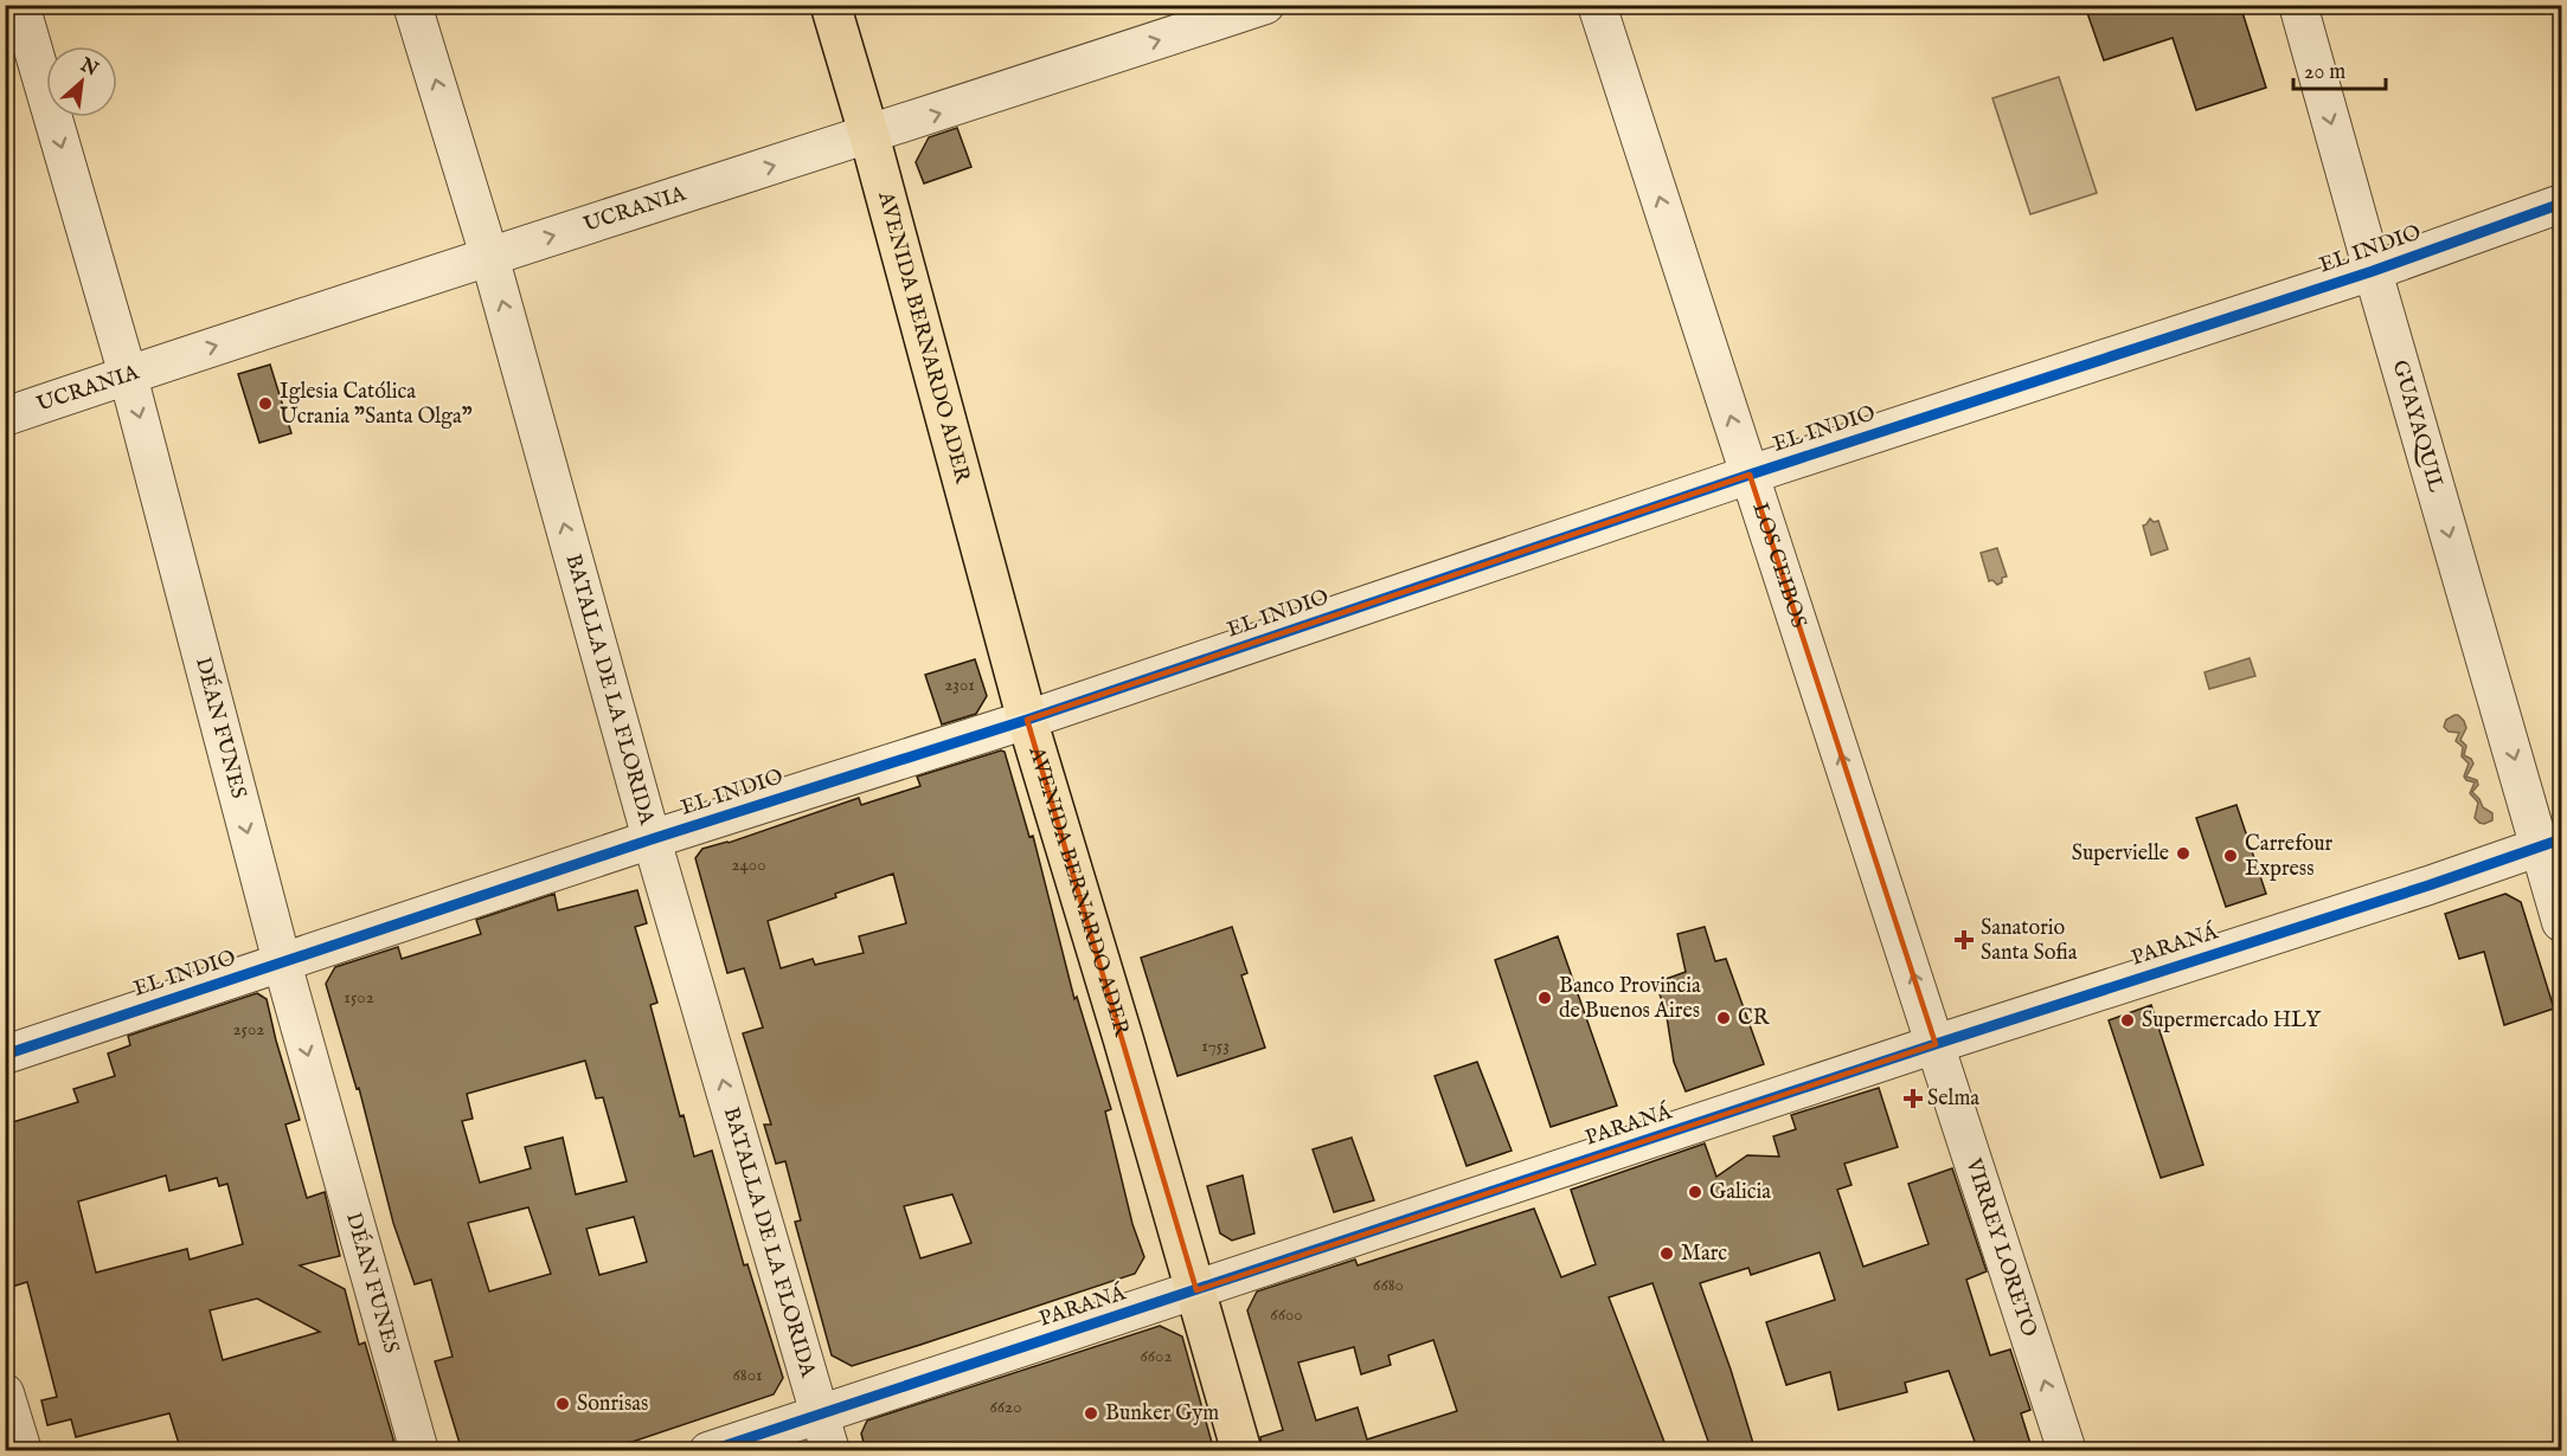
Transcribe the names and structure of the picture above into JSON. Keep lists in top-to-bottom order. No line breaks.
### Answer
{"streets":{"main road":["AVENIDA BERNARDO ADER"],"street":["UCRANIA","EL INDIO","GUAYAQUIL","LOS CEIBOS","BATALLA DE LA FLORIDA","DÉAN FUNES","PARANÁ","VIRREY LORETO"]},"crossings":[["UCRANIA","AVENIDA BERNARDO ADER"],["UCRANIA","BATALLA DE LA FLORIDA"],["UCRANIA","DÉAN FUNES"],["EL INDIO","AVENIDA BERNARDO ADER"],["EL INDIO","GUAYAQUIL"],["EL INDIO","LOS CEIBOS"],["EL INDIO","BATALLA DE LA FLORIDA"],["EL INDIO","DÉAN FUNES"],["AVENIDA BERNARDO ADER","PARANÁ"],["GUAYAQUIL","PARANÁ"],["LOS CEIBOS","PARANÁ"],["LOS CEIBOS","VIRREY LORETO"],["BATALLA DE LA FLORIDA","PARANÁ"],["PARANÁ","VIRREY LORETO"]],"one_way":["UCRANIA","GUAYAQUIL","LOS CEIBOS","BATALLA DE LA FLORIDA","DÉAN FUNES","VIRREY LORETO"],"places":{"other":["Iglesia Católica Ucrania \"Santa Olga\"","Supervielle","Carrefour Express","Banco Provincia de Buenos Aires","CR","Supermercado HLY","Galicia","Marc","Sonrisas","Bunker Gym"],"health":["Sanatorio Santa Sofia","Selma"]},"house_numbers":["2301","2400","1502","2502","1753","6680","6600","6602","6801","6620"],"scale_bar":"20 m","north":"top right"}
